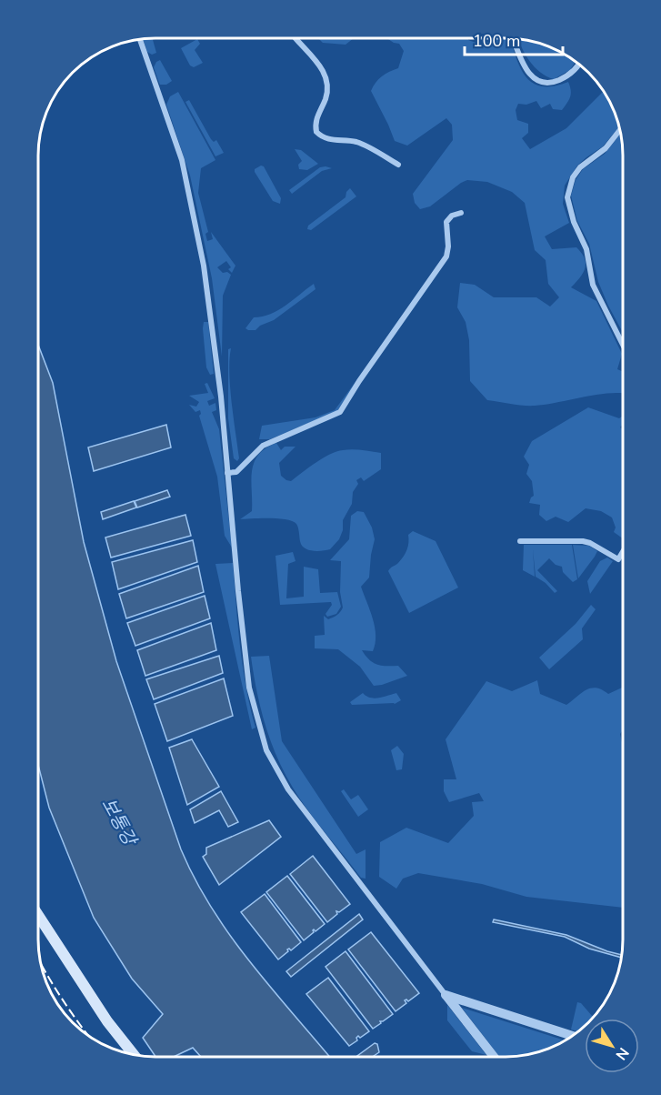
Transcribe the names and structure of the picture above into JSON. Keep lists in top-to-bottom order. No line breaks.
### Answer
{"water":["보통강"],"scale_bar":"100 m","north":"bottom right"}
